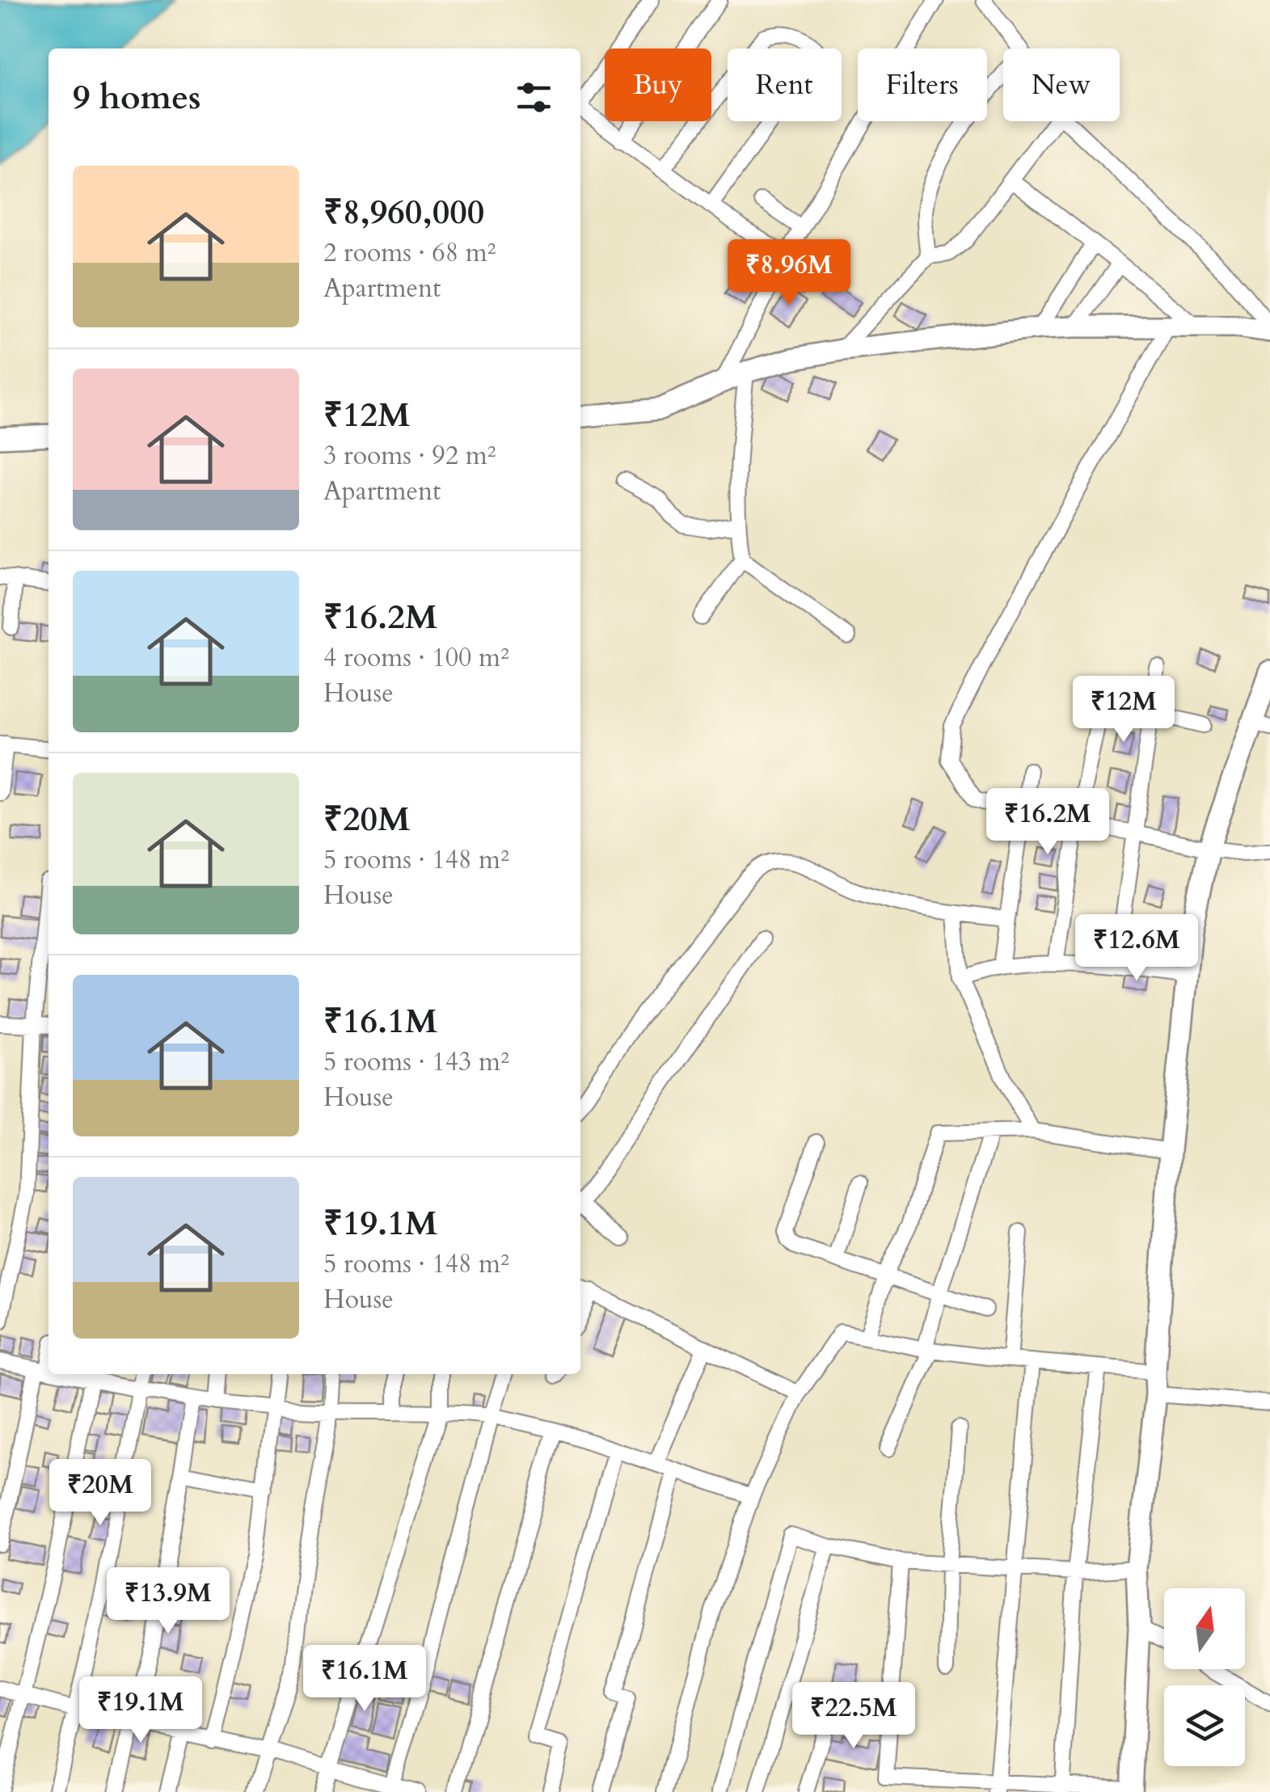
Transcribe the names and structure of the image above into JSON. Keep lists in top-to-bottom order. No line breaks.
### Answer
{"north":"top","page":{"chip":["Buy","Rent","Filters","New"],"heading":"9 homes","list":[{"name":"₹8,960,000","note":"2 rooms · 68 m² · Apartment"},{"name":"₹12M","note":"3 rooms · 92 m² · Apartment"},{"name":"₹16.2M","note":"4 rooms · 100 m² · House"},{"name":"₹20M","note":"5 rooms · 148 m² · House"},{"name":"₹16.1M","note":"5 rooms · 143 m² · House"},{"name":"₹19.1M","note":"5 rooms · 148 m² · House"}],"price":["₹8.96M","₹12M","₹16.2M","₹12.6M","₹20M","₹13.9M","₹16.1M","₹19.1M","₹22.5M"]}}
